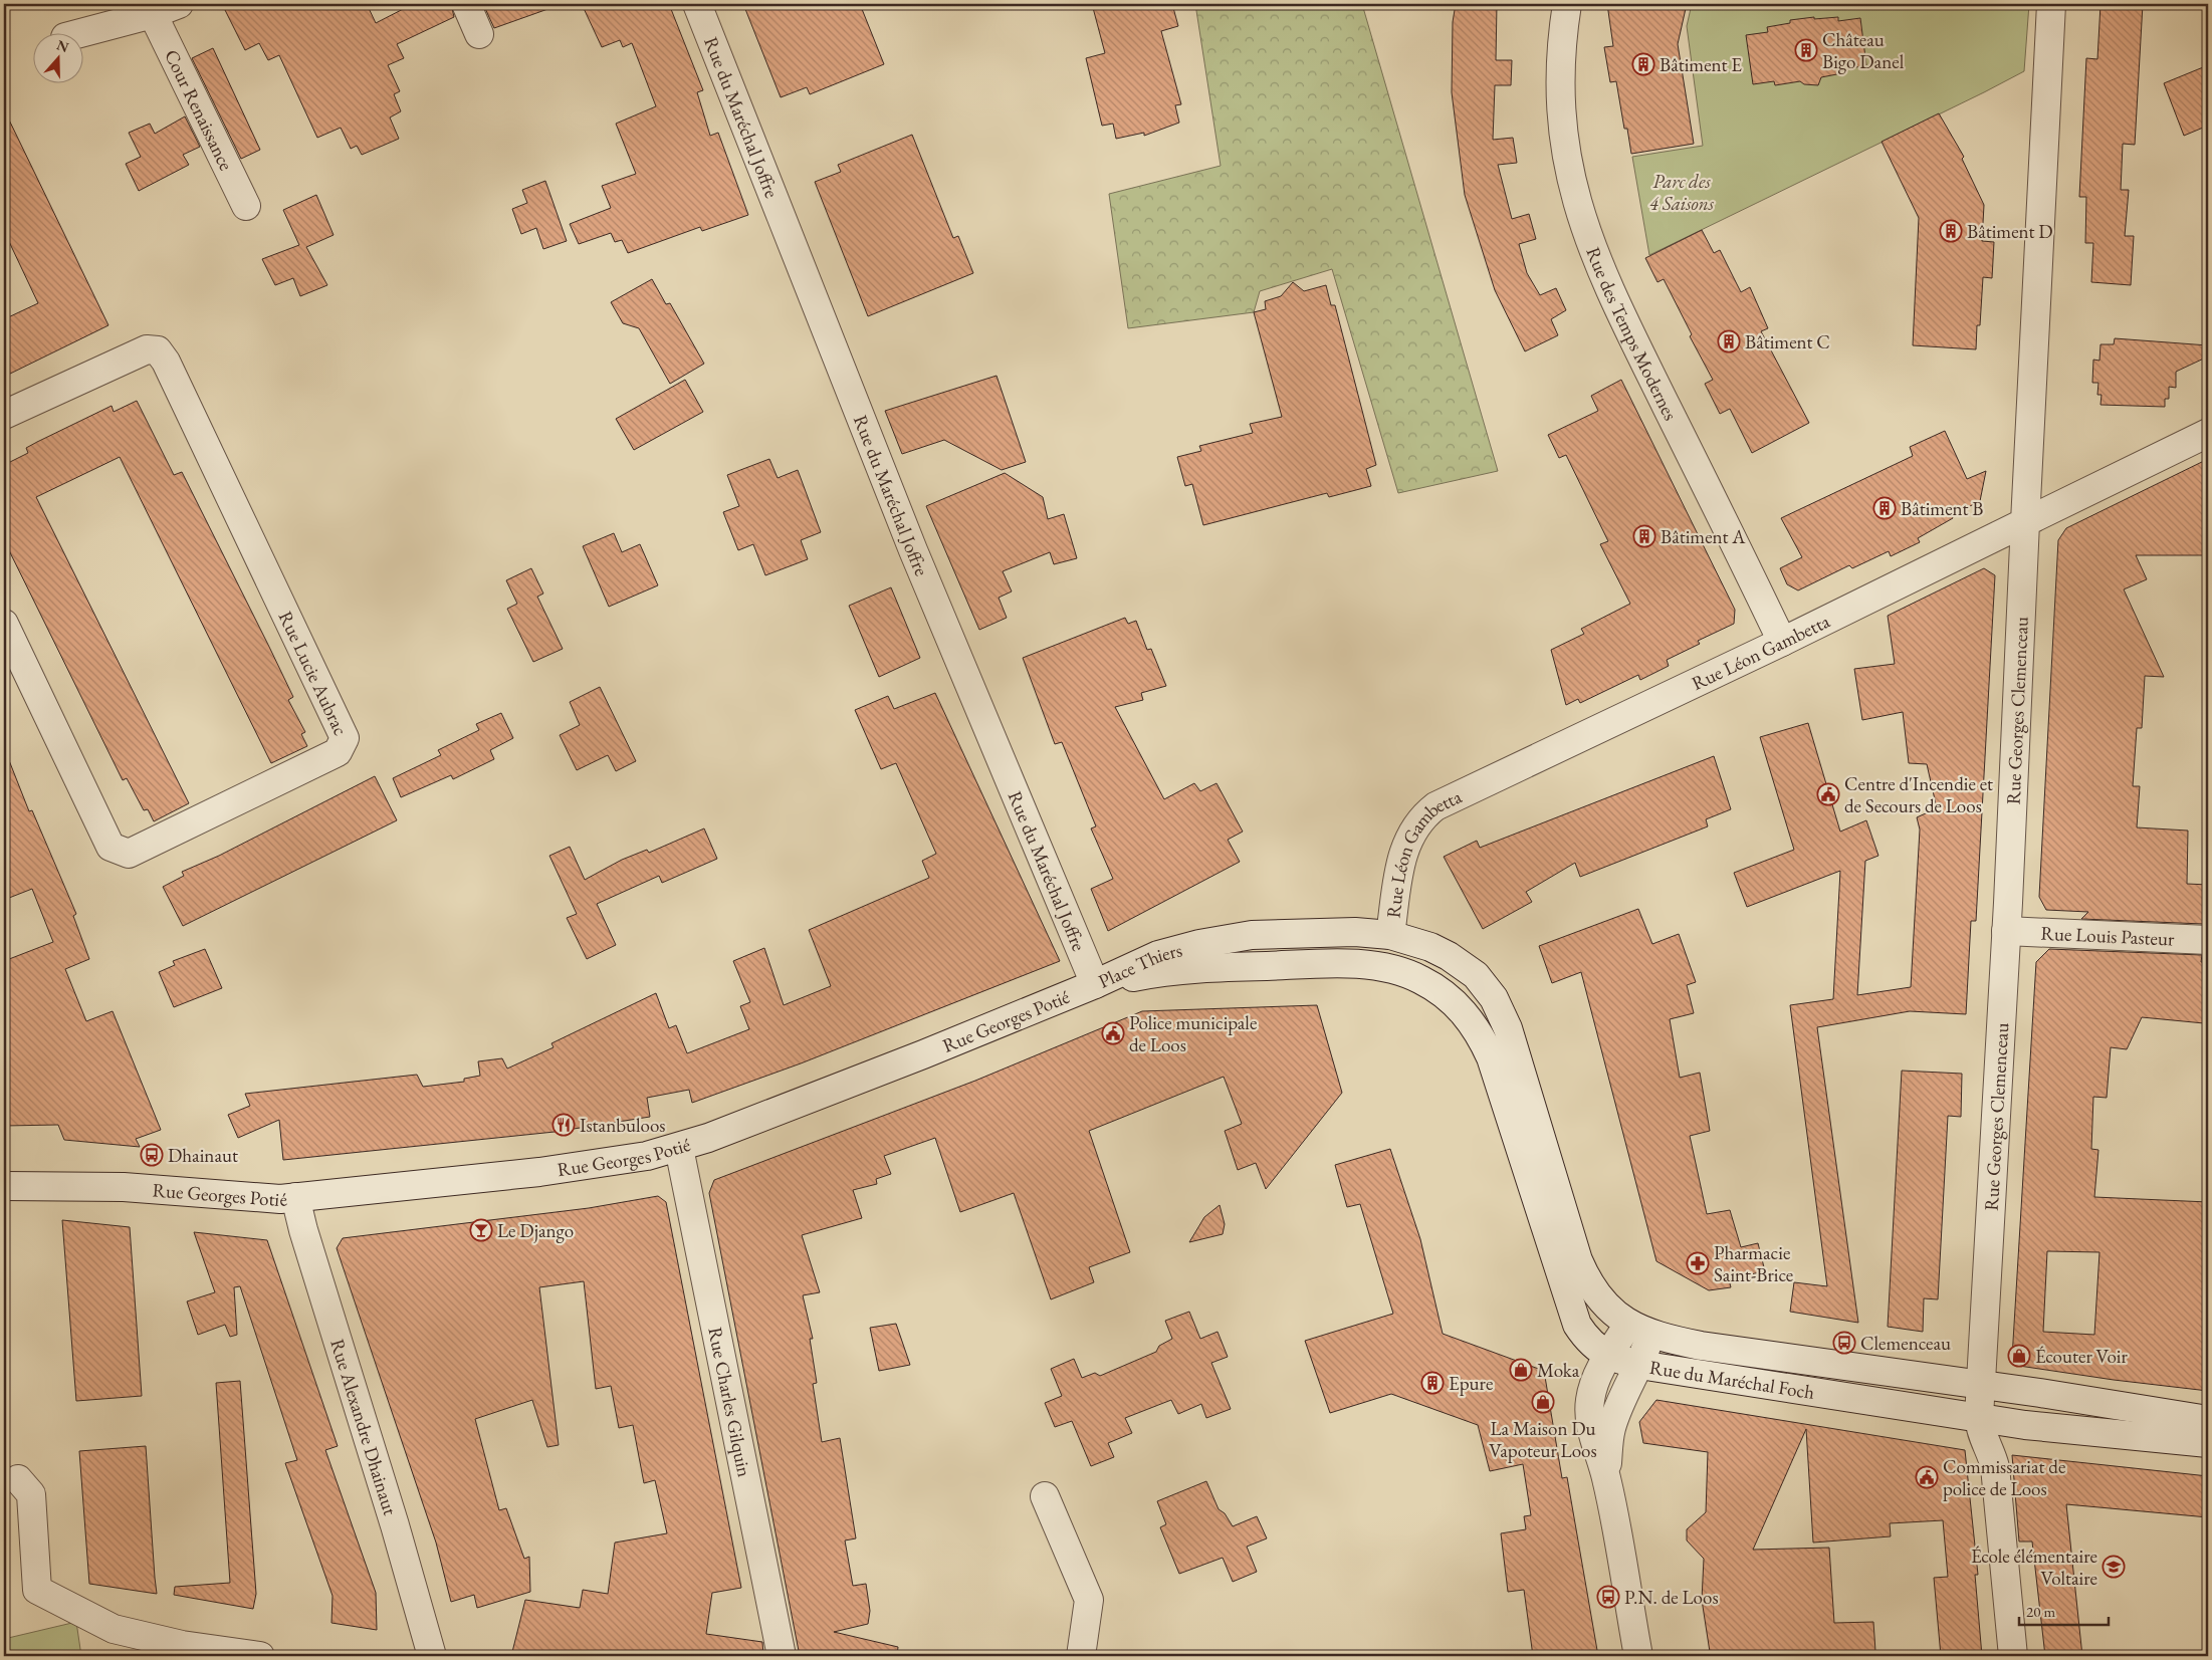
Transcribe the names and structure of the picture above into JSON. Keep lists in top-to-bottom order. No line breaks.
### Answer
{"streets":{"street":["Cour Renaissance","Rue du Maréchal Joffre","Rue des Temps Modernes","Rue Léon Gambetta","Rue Lucie Aubrac","Rue Georges Clemenceau","Rue Louis Pasteur","Place Thiers","Rue Georges Potié","Rue du Maréchal Foch","Rue Charles Gilquin","Rue Alexandre Dhainaut"]},"crossings":[["Rue du Maréchal Joffre","Place Thiers"],["Rue du Maréchal Joffre","Rue Georges Potié"],["Rue des Temps Modernes","Rue Léon Gambetta"],["Rue Léon Gambetta","Rue Georges Clemenceau"],["Rue Léon Gambetta","Place Thiers"],["Rue Georges Clemenceau","Rue Louis Pasteur"],["Rue Georges Clemenceau","Rue du Maréchal Foch"],["Place Thiers","Rue Georges Potié"],["Place Thiers","Rue du Maréchal Foch"],["Rue Georges Potié","Rue Charles Gilquin"],["Rue Georges Potié","Rue Alexandre Dhainaut"]],"parks":["Parc des 4 Saisons"],"places":{"building":["Château Bigo Danel","Bâtiment E","Bâtiment D","Bâtiment C","Bâtiment B","Bâtiment A","Epure"],"public building":["Centre d'Incendie et de Secours de Loos","Police municipale de Loos","Commissariat de police de Loos"],"restaurant":["Istanbuloos"],"bus stop":["Dhainaut","Clemenceau","P.N. de Loos"],"bar":["Le Django"],"pharmacy":["Pharmacie Saint-Brice"],"shop":["Écouter Voir","Moka","La Maison Du Vapoteur Loos"],"school or university":["École élémentaire Voltaire"]},"scale_bar":"20 m","north":"top"}
